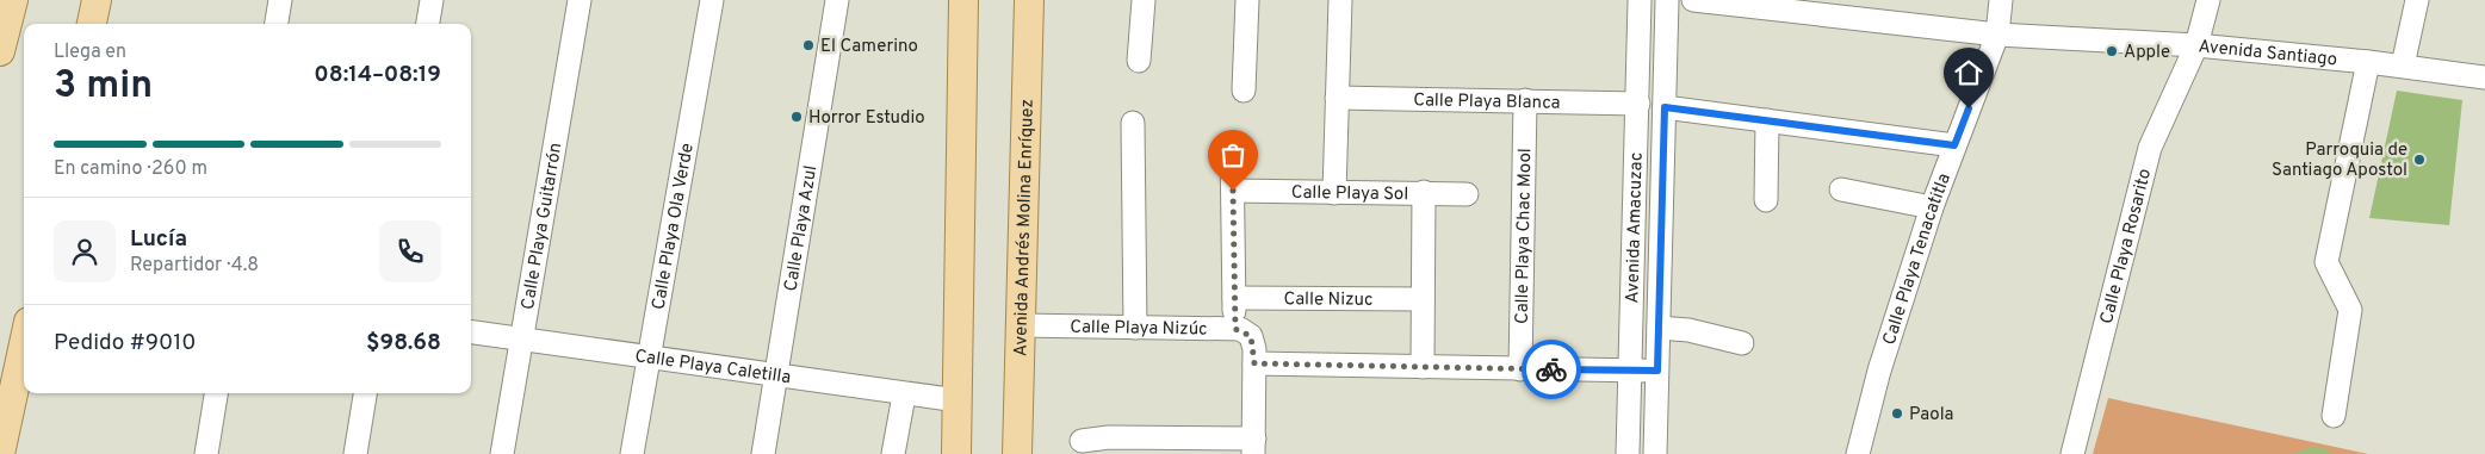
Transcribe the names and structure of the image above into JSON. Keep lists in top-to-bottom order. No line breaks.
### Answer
{"streets":{"main road":["Avenida Andrés Molina Enríquez"],"street":["Avenida Santiago","Calle Playa Blanca","Calle Playa Sol","Calle Playa Guitarrón","Calle Playa Ola Verde","Calle Playa Azul","Avenida Amacuzac","Calle Playa Chac Mool","Calle Playa Rosarito","Calle Playa Tenacatitla","Calle Nizuc","Calle Playa Nizúc","Calle Playa Caletilla"]},"crossings":[["Avenida Santiago","Calle Playa Rosarito"],["Avenida Santiago","Calle Playa Tenacatitla"],["Calle Playa Blanca","Avenida Amacuzac"],["Calle Playa Blanca","Calle Playa Chac Mool"],["Calle Playa Guitarrón","Calle Playa Caletilla"],["Calle Playa Ola Verde","Calle Playa Caletilla"],["Avenida Andrés Molina Enríquez","Calle Playa Nizúc"],["Calle Playa Azul","Calle Playa Caletilla"]],"places":["El Camerino","Apple","Horror Estudio","Parroquia de Santiago Apostol","Paola"],"page":{"heading":["3 min","Llega en","08:14–08:19"],"panel":["Lucía","Repartidor · 4.8","Pedido #9010","$98.68"],"bar":"En camino · 260 m"}}
